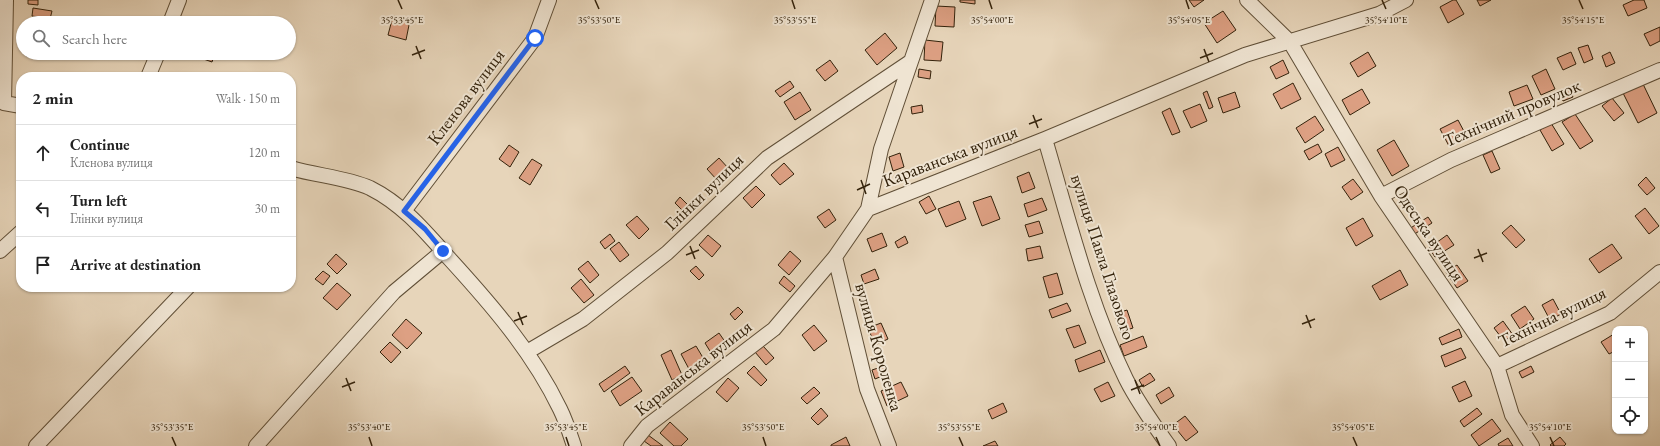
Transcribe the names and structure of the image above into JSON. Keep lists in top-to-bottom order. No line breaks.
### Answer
{"streets":{"street":["Кленова вулиця","Технічний провулок","Караванська вулиця","Глінки вулиця","Одеська вулиця","вулиця Павла Глазового","Технічна вулиця","вулиця Короленка"]},"crossings":[["Технічний провулок","Одеська вулиця"],["Караванська вулиця","Одеська вулиця"],["Караванська вулиця","вулиця Павла Глазового"],["Караванська вулиця","вулиця Короленка"],["Одеська вулиця","Технічна вулиця"]],"page":{"search":"Search here","heading":["2 min","Walk · 150 m"],"list":[["Continue","Кленова вулиця","120 m"],["Turn left","Глінки вулиця","30 m"],"Arrive at destination"],"map_buttons":["+","−"]},"coordinates":["35°53'45\"E","35°53'50\"E","35°53'55\"E","35°54'00\"E","35°54'05\"E","35°54'10\"E","35°54'15\"E","35°53'35\"E","35°53'40\"E"]}
